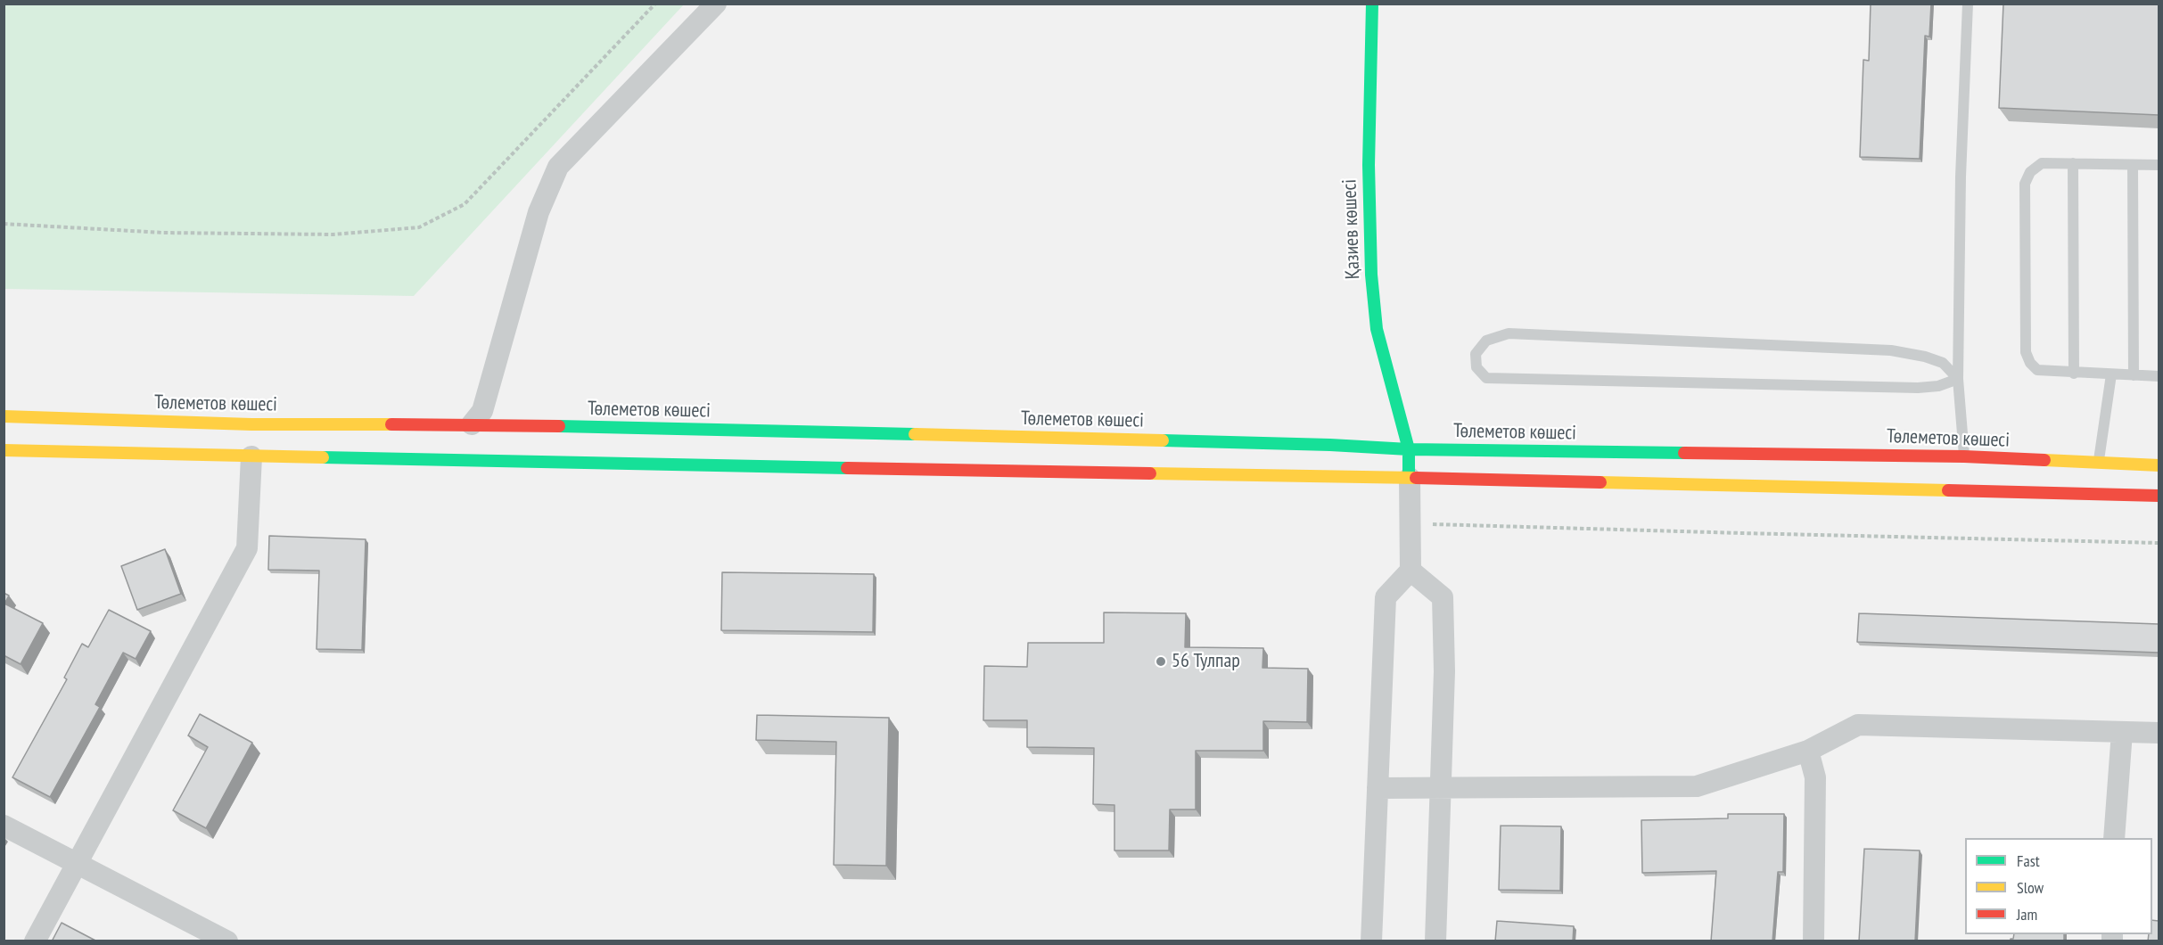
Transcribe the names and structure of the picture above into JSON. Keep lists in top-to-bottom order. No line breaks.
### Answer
{"streets":{"main road":["Қазиев көшесі","Төлеметов көшесі"]},"crossings":[["Қазиев көшесі","Төлеметов көшесі"]],"places":["56 Тулпар"],"legend":["Fast","Slow","Jam"]}
